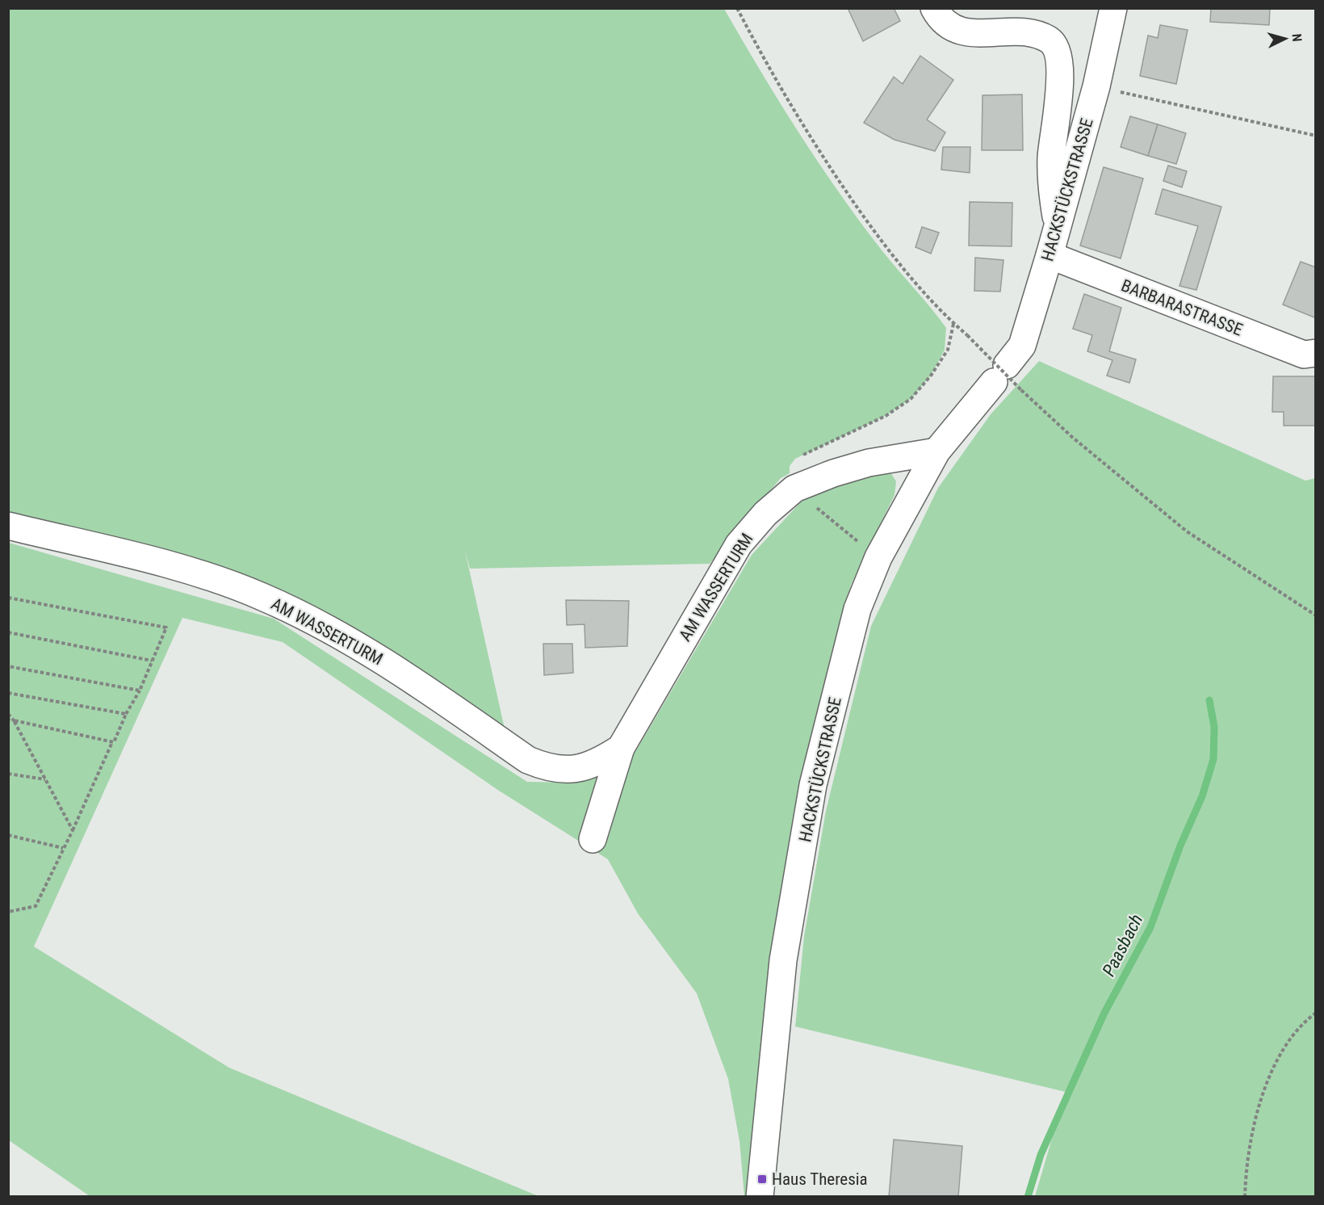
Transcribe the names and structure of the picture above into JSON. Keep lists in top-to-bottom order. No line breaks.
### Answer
{"streets":{"street":["HACKSTÜCKSTRASSE","BARBARASTRASSE","AM WASSERTURM"]},"crossings":[["HACKSTÜCKSTRASSE","BARBARASTRASSE"],["HACKSTÜCKSTRASSE","AM WASSERTURM"]],"water":["Paasbach"],"places":{"transit":["Haus Theresia"]},"north":"right"}
